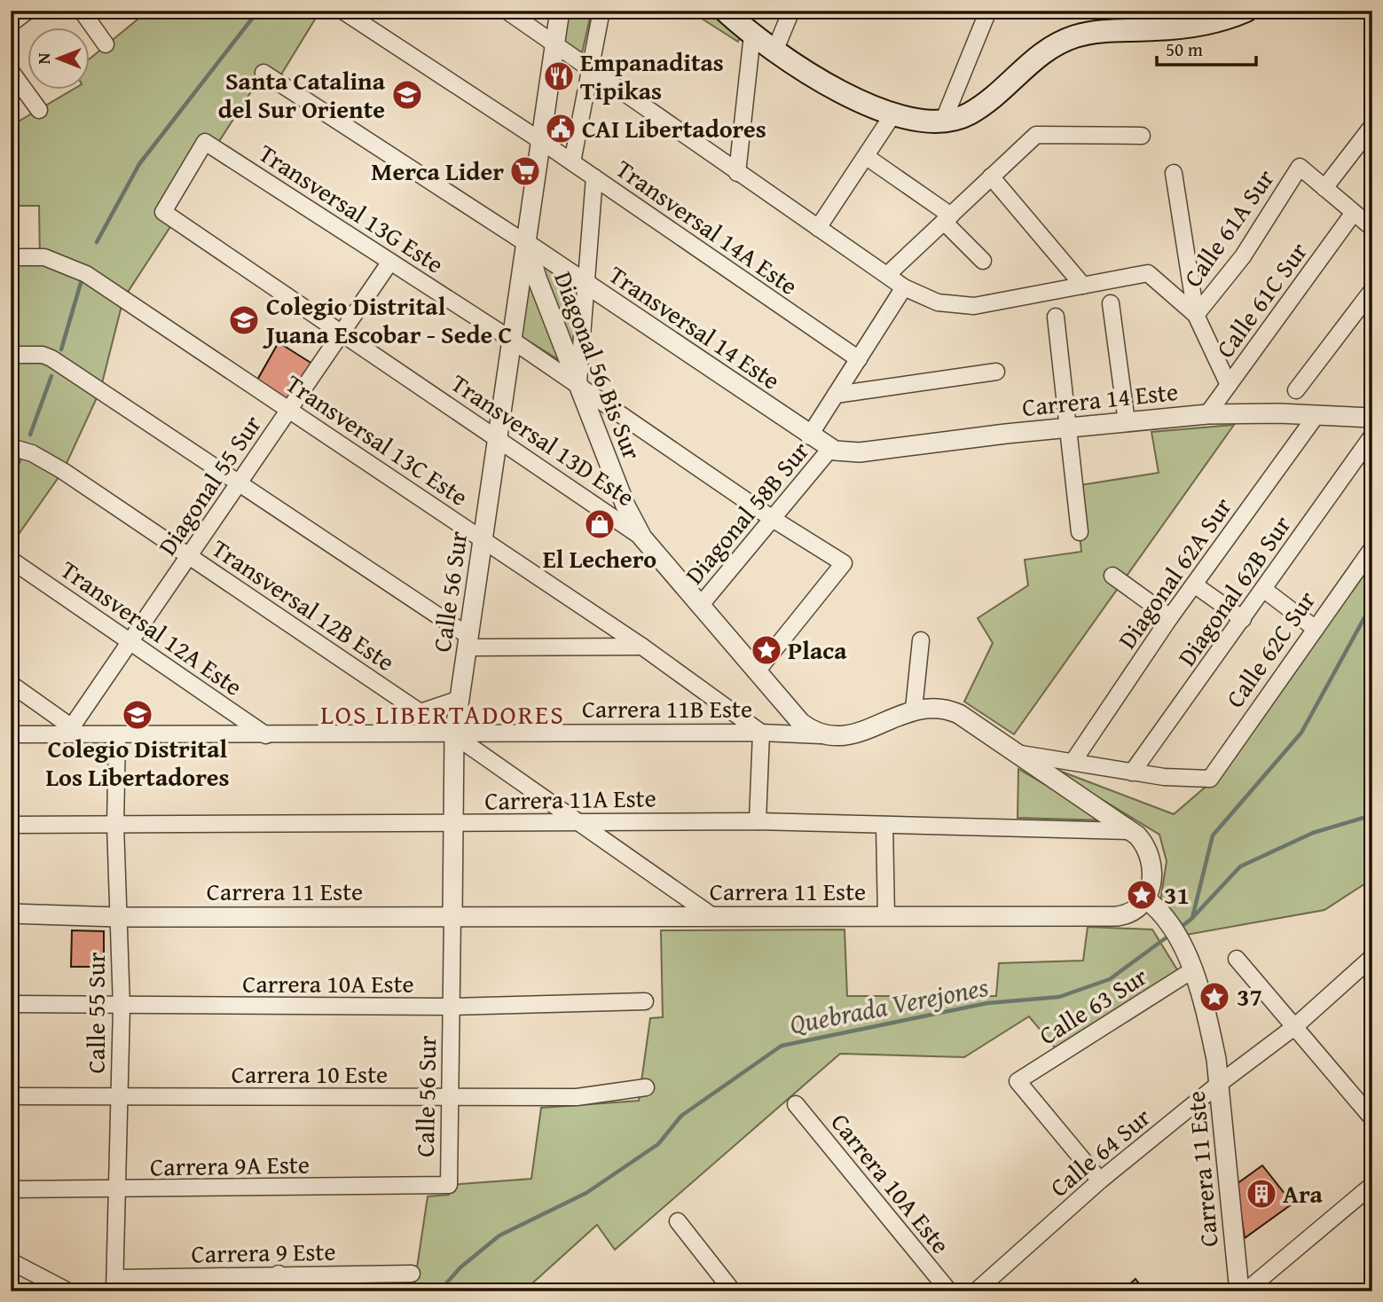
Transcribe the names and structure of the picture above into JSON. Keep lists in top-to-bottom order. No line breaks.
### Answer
{"streets":{"street":["Transversal 13G Este","Transversal 14A Este","Calle 61A Sur","Calle 61C Sur","Transversal 14 Este","Diagonal 56 Bis Sur","Carrera 14 Este","Transversal 13C Este","Transversal 13D Este","Diagonal 55 Sur","Diagonal 58B Sur","Diagonal 62A Sur","Diagonal 62B Sur","Calle 56 Sur","Transversal 12B Este","Transversal 12A Este","Calle 62C Sur","Carrera 11B Este","Carrera 11A Este","Carrera 11 Este","Carrera 10A Este","Calle 63 Sur","Calle 55 Sur","Carrera 10 Este","Calle 64 Sur","Carrera 9A Este","Carrera 9 Este"]},"crossings":[["Transversal 13G Este","Diagonal 56 Bis Sur"],["Transversal 13G Este","Transversal 13D Este"],["Transversal 13G Este","Diagonal 55 Sur"],["Transversal 13G Este","Diagonal 58B Sur"],["Transversal 13G Este","Calle 56 Sur"],["Transversal 14A Este","Calle 56 Sur"],["Calle 61A Sur","Calle 61C Sur"],["Calle 61C Sur","Carrera 14 Este"],["Transversal 14 Este","Diagonal 56 Bis Sur"],["Transversal 14 Este","Carrera 14 Este"],["Transversal 14 Este","Diagonal 58B Sur"],["Transversal 14 Este","Calle 56 Sur"],["Diagonal 56 Bis Sur","Transversal 13D Este"],["Diagonal 56 Bis Sur","Calle 56 Sur"],["Carrera 14 Este","Diagonal 58B Sur"],["Carrera 14 Este","Diagonal 62A Sur"],["Transversal 13C Este","Diagonal 55 Sur"],["Transversal 13C Este","Calle 56 Sur"],["Transversal 13C Este","Carrera 11B Este"],["Transversal 13D Este","Diagonal 55 Sur"],["Transversal 13D Este","Diagonal 58B Sur"],["Transversal 13D Este","Calle 56 Sur"],["Transversal 13D Este","Carrera 11B Este"],["Diagonal 55 Sur","Transversal 12B Este"],["Diagonal 55 Sur","Transversal 12A Este"],["Diagonal 55 Sur","Carrera 11B Este"],["Diagonal 62B Sur","Calle 62C Sur"],["Calle 56 Sur","Transversal 12B Este"],["Calle 56 Sur","Carrera 11B Este"],["Calle 56 Sur","Carrera 11A Este"],["Calle 56 Sur","Carrera 11 Este"],["Calle 56 Sur","Carrera 10A Este"],["Calle 56 Sur","Carrera 10 Este"],["Calle 56 Sur","Carrera 9A Este"],["Transversal 12B Este","Carrera 11B Este"],["Transversal 12B Este","Carrera 11A Este"],["Transversal 12B Este","Carrera 11 Este"],["Transversal 12A Este","Carrera 11B Este"],["Carrera 11B Este","Carrera 11A Este"],["Carrera 11B Este","Calle 55 Sur"],["Carrera 11A Este","Calle 55 Sur"],["Carrera 11 Este","Calle 63 Sur"],["Carrera 11 Este","Calle 55 Sur"],["Carrera 11 Este","Calle 64 Sur"],["Carrera 10A Este","Calle 55 Sur"],["Calle 63 Sur","Calle 64 Sur"],["Calle 55 Sur","Carrera 10 Este"],["Calle 55 Sur","Carrera 9A Este"],["Calle 55 Sur","Carrera 9 Este"]],"districts":["LOS LIBERTADORES"],"water":["Quebrada Verejones"],"places":{"restaurant":["Empanaditas Tipikas"],"school or university":["Santa Catalina del Sur Oriente","Colegio Distrital Juana Escobar - Sede C","Colegio Distrital Los Libertadores"],"public building":["CAI Libertadores"],"supermarket":["Merca Lider"],"shop":["El Lechero"],"place":["Placa","31","37"],"building":["Ara"]},"scale_bar":"50 m","north":"left"}
